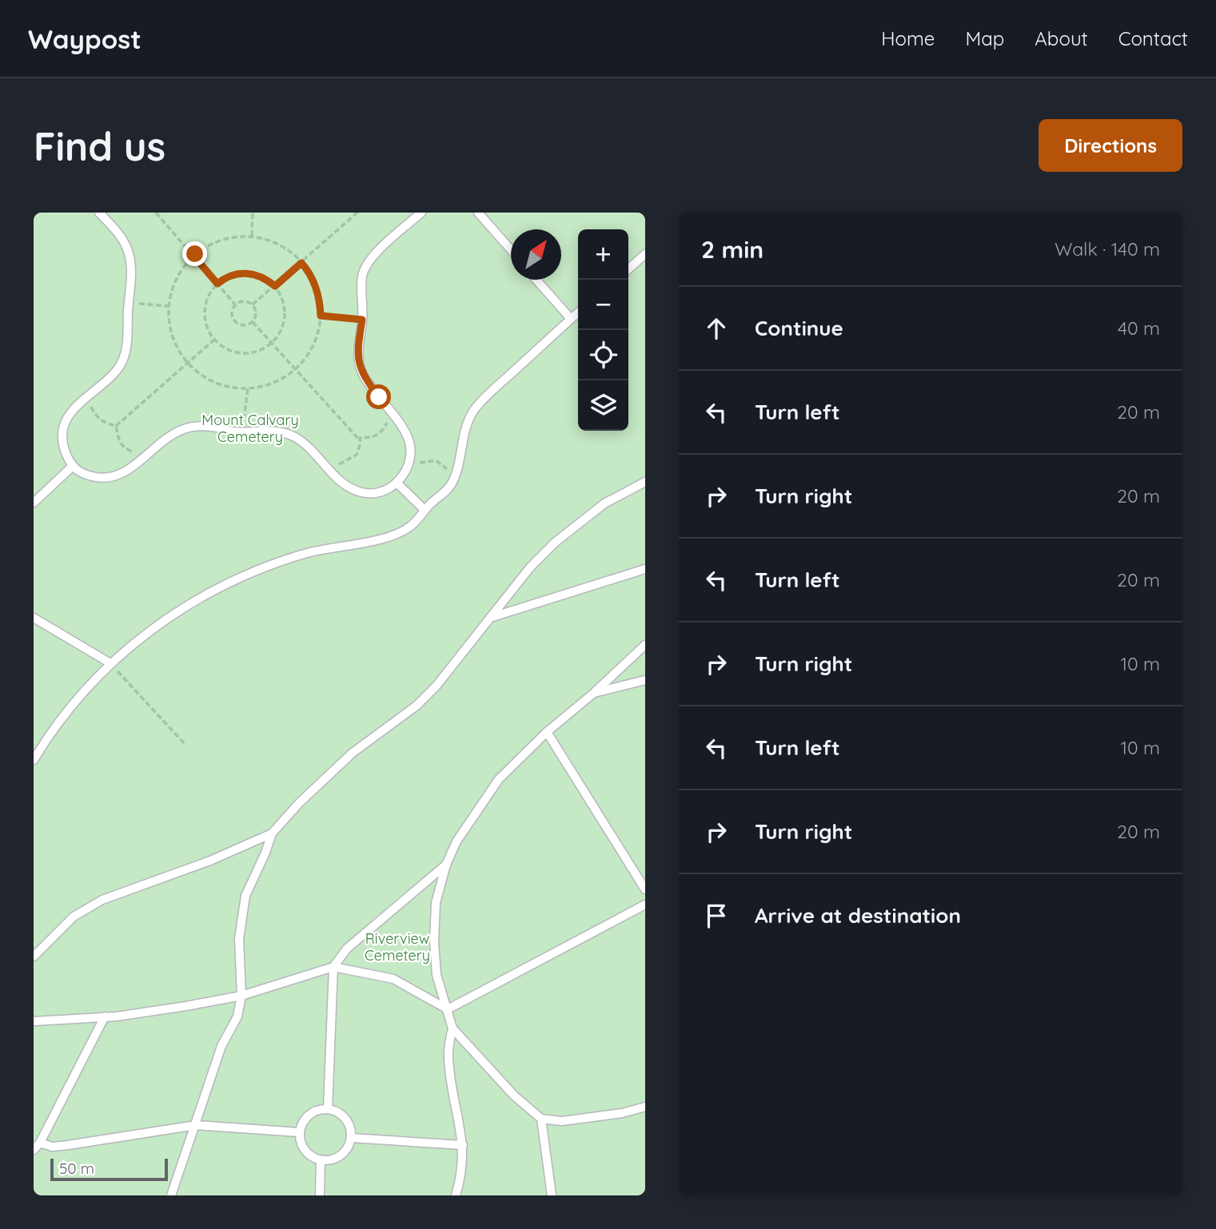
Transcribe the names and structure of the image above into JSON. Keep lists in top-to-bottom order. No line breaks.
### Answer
{"parks":["Mount Calvary Cemetery","Riverview Cemetery"],"scale_bar":"50 m","north":"top right","page":{"header":"Waypost","nav":["Home","Map","About","Contact"],"buttons":"Directions","title":"Find us","heading":["2 min","Walk · 140 m"],"map_buttons":["+","−"],"list":[["Continue","40 m"],["Turn left","20 m"],["Turn right","20 m"],["Turn left","20 m"],["Turn right","10 m"],["Turn left","10 m"],["Turn right","20 m"],"Arrive at destination"],"scale":"50 m"}}
